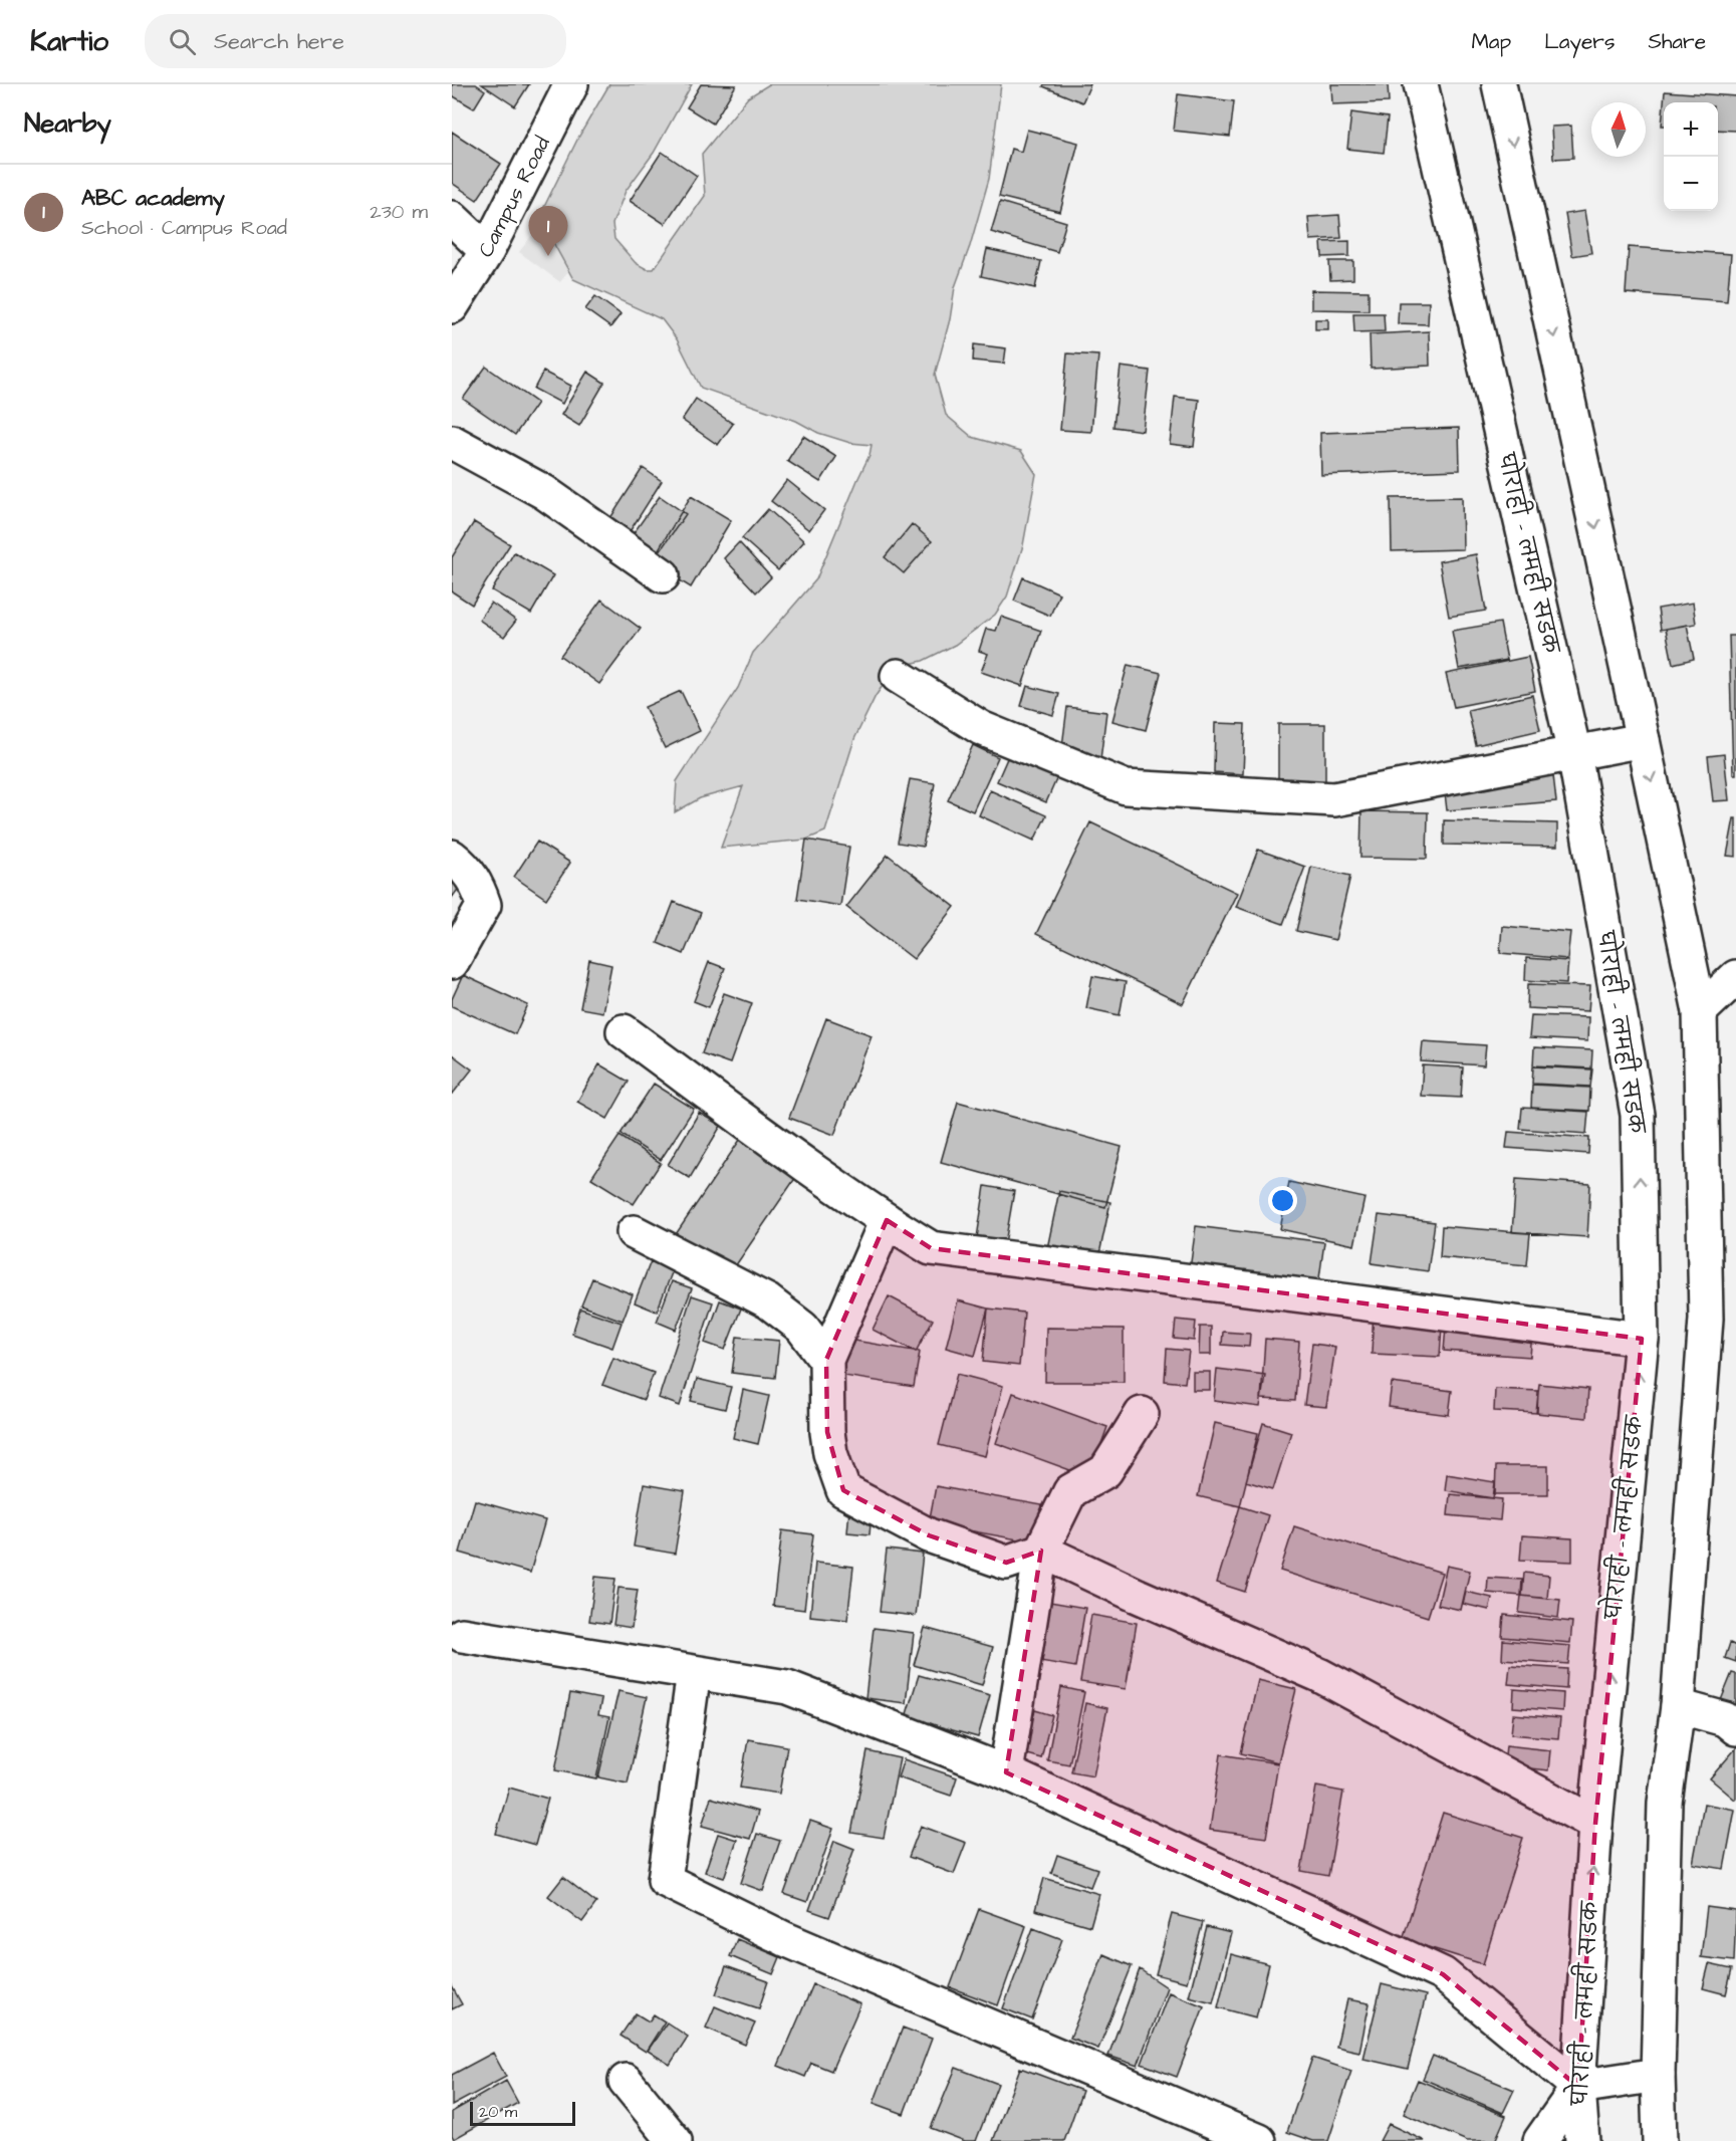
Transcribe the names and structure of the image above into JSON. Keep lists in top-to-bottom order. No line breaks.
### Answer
{"streets":{"street":["Campus Road","घोराही - लमही सडक"]},"scale_bar":"20 m","north":"top","page":{"header":"Kartio","search":"Search here","nav":["Map","Layers","Share"],"heading":"Nearby","map_buttons":["+","−"],"list":[{"mark":"1","name":"ABC academy","note":"School · Campus Road","value":"230 m"}],"pins":"1","scale":"20 m"}}
